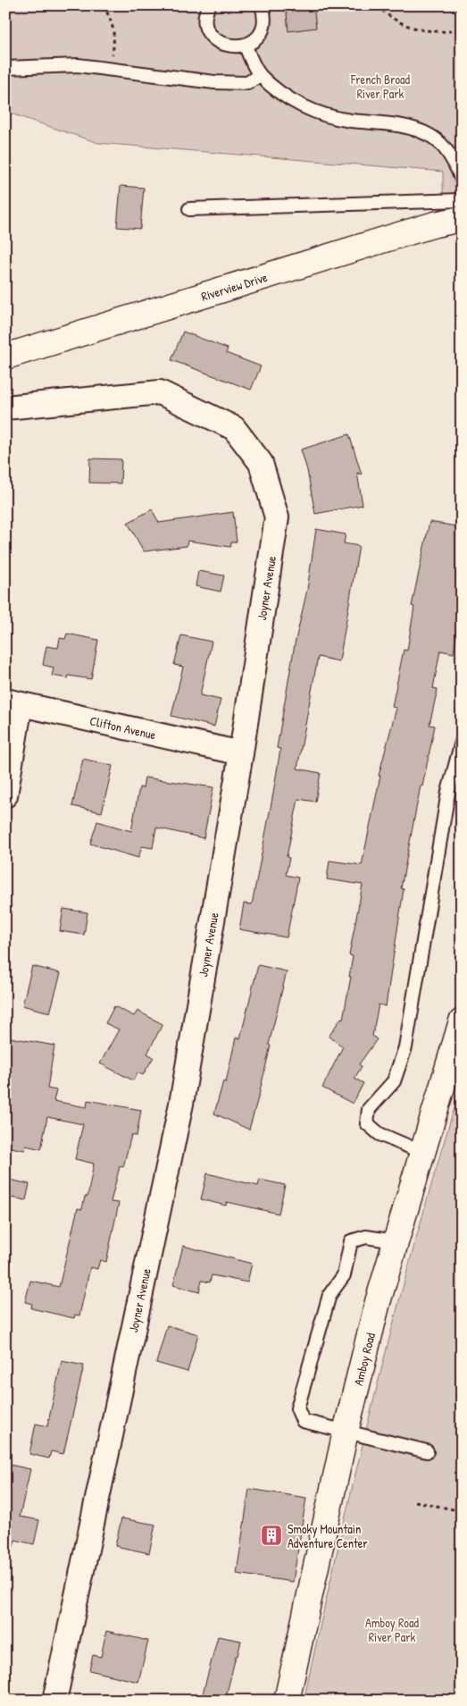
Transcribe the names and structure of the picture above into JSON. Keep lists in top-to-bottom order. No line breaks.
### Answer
{"streets":{"main road":["Riverview Drive","Amboy Road"],"street":["Joyner Avenue","Clifton Avenue"]},"crossings":[["Joyner Avenue","Clifton Avenue"]],"parks":["French Broad River Park","Amboy Road River Park"],"places":{"building":["Smoky Mountain Adventure Center"]}}
